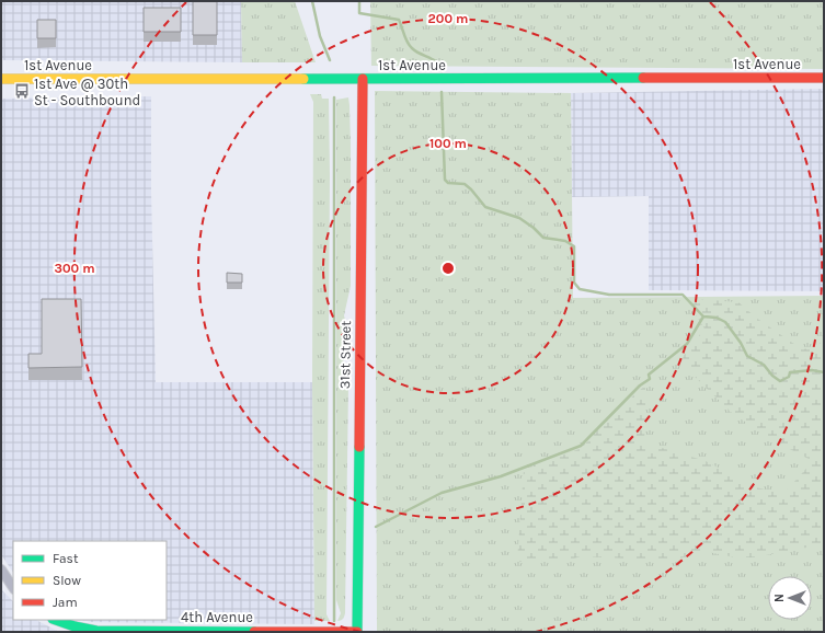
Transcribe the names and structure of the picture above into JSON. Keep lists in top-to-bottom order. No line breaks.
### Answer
{"streets":{"street":["1st Avenue","31st Street","4th Avenue"]},"crossings":[["1st Avenue","31st Street"],["31st Street","4th Avenue"]],"places":{"bus stop":["1st Ave @ 30th St - Southbound"]},"legend":["Fast","Slow","Jam"],"north":"left","rings":["200 m","100 m","300 m"]}
